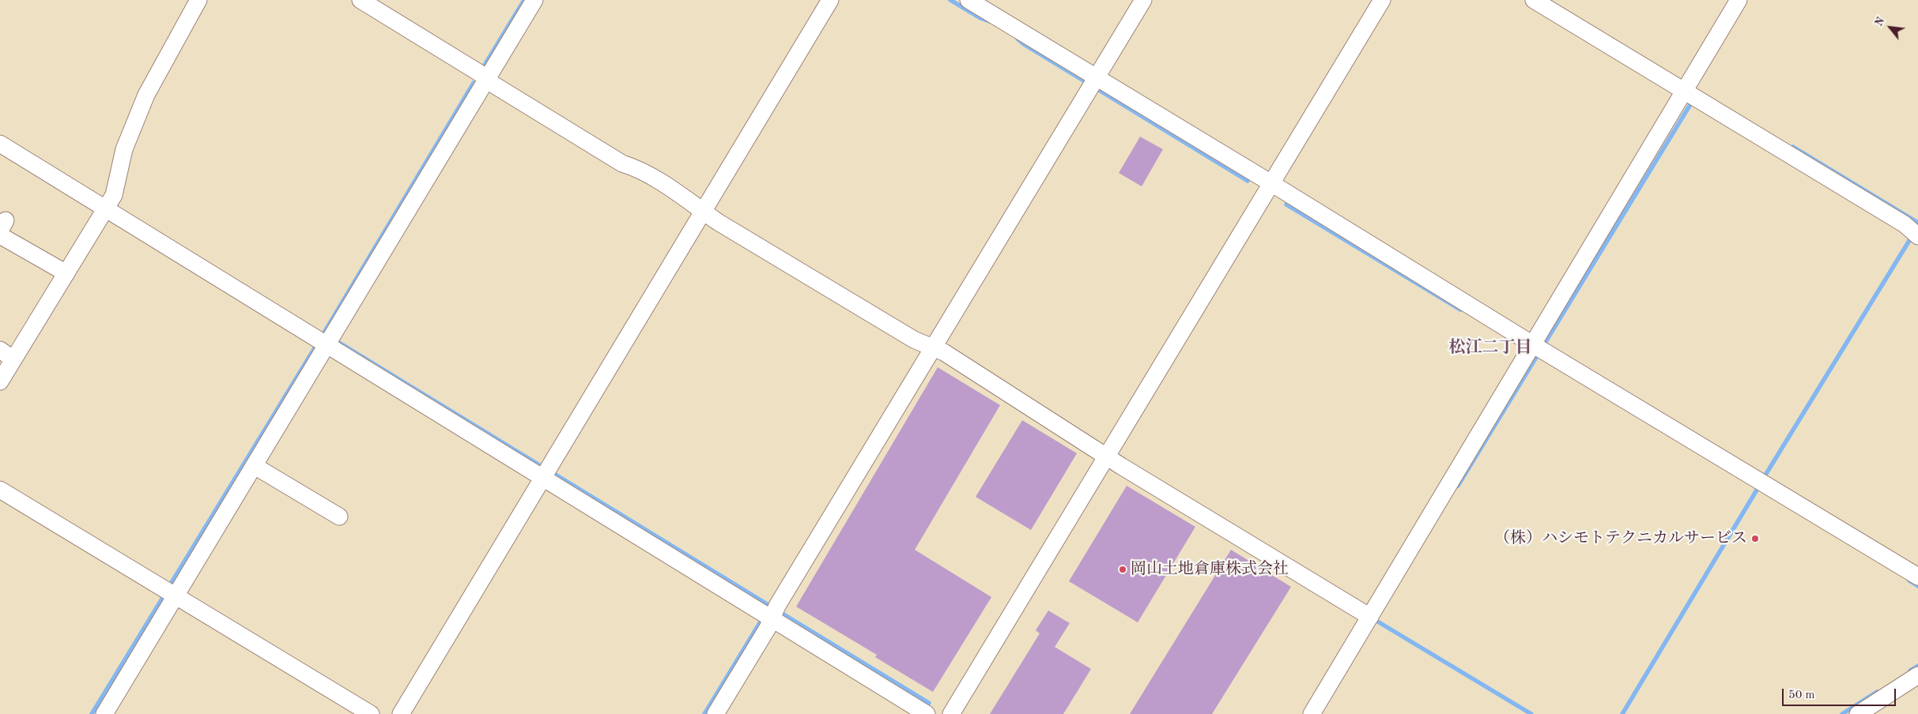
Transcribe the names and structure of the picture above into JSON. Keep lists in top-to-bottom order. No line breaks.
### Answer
{"districts":["松江二丁目"],"places":["（株）ハシモトテクニカルサービス","岡山土地倉庫株式会社"],"scale_bar":"50 m","north":"top left"}
